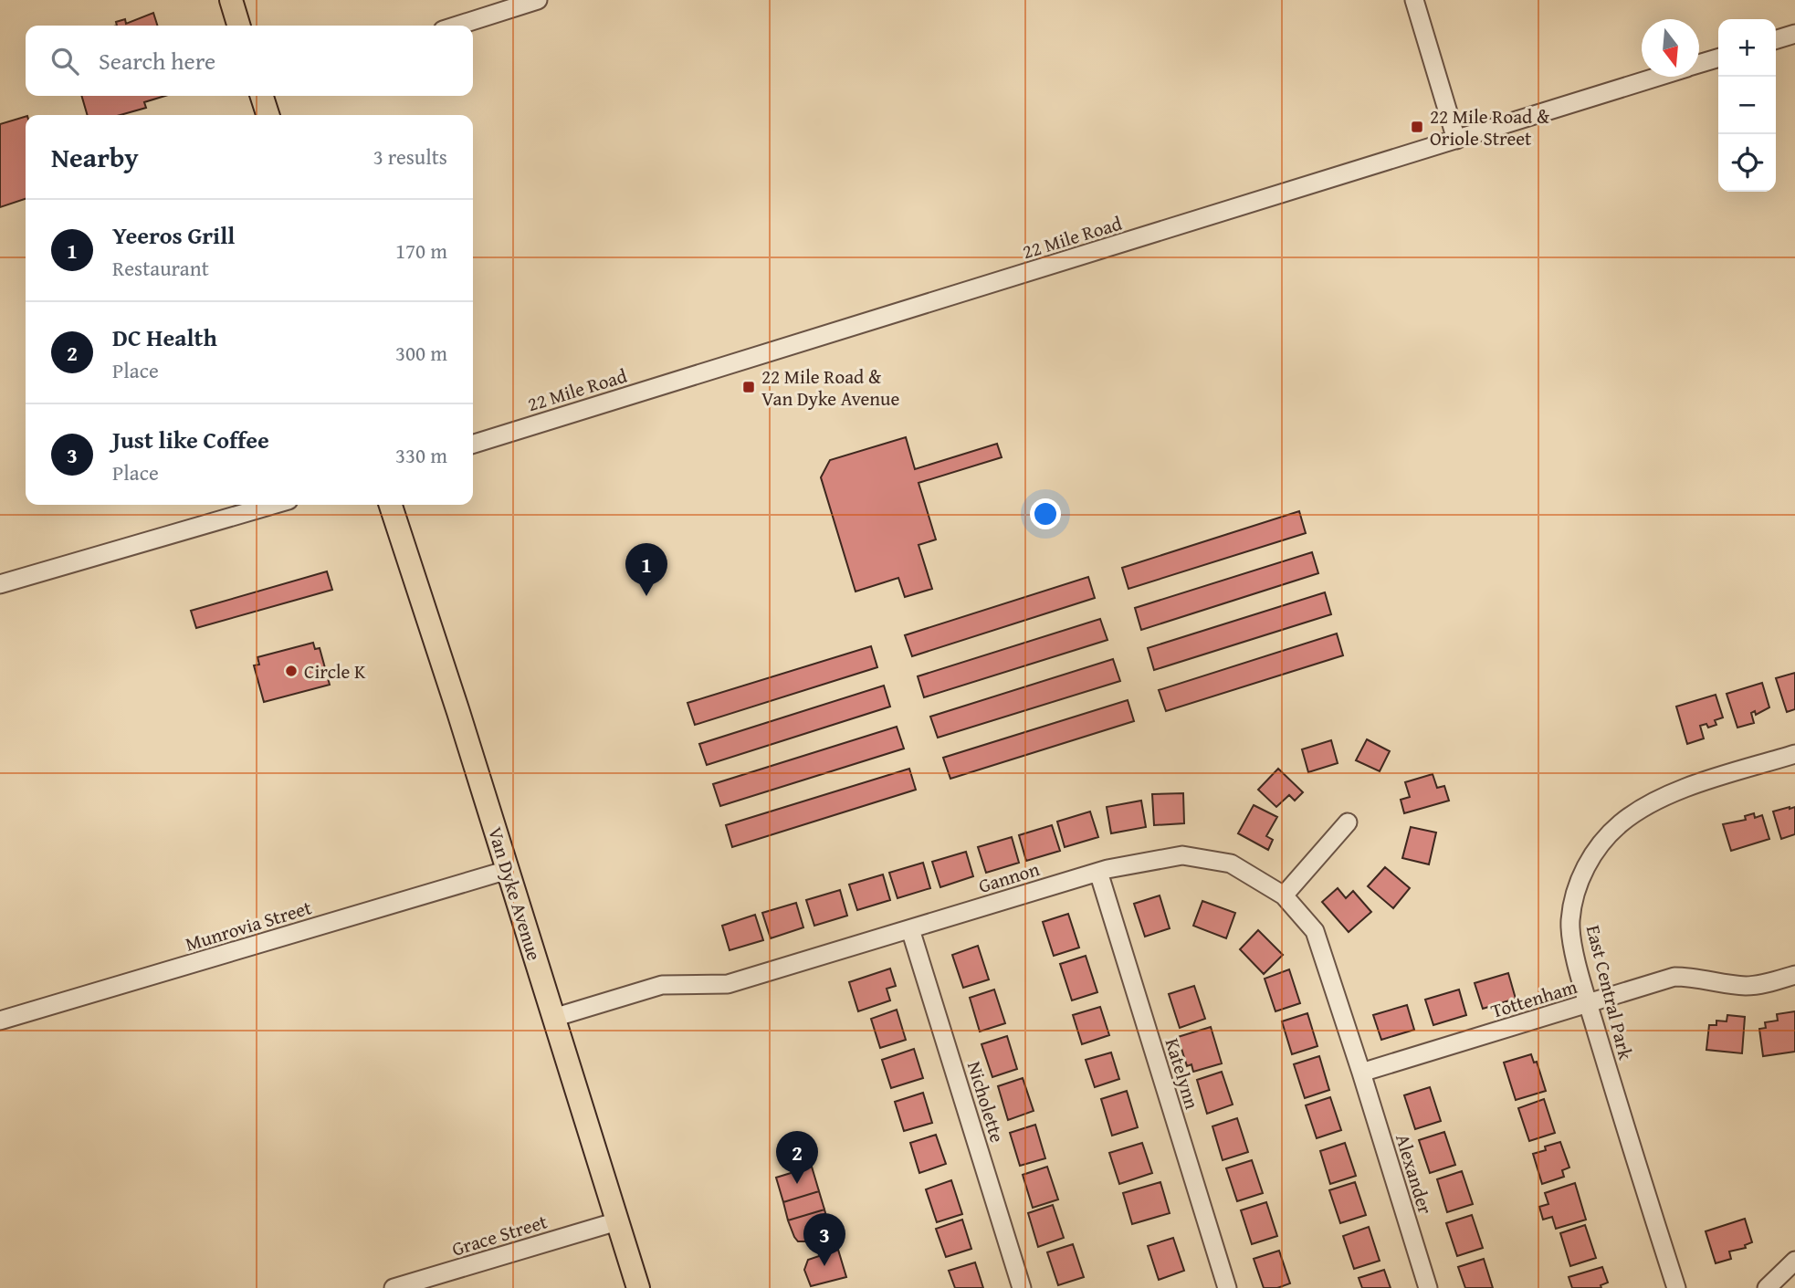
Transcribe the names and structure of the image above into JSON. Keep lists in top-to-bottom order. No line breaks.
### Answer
{"streets":{"main road":["Van Dyke Avenue"],"street":["22 Mile Road","Gannon","Munrovia Street","East Central Park","Tottenham","Katelynn","Nicholette","Alexander","Grace Street"]},"crossings":[["Gannon","Van Dyke Avenue"],["Gannon","Tottenham"],["Gannon","Katelynn"],["Gannon","Nicholette"],["Gannon","Alexander"],["Van Dyke Avenue","Munrovia Street"],["Van Dyke Avenue","Grace Street"],["East Central Park","Tottenham"],["Tottenham","Alexander"]],"places":{"transit":["22 Mile Road & Oriole Street","22 Mile Road & Van Dyke Avenue"],"other":["Circle K"]},"north":"bottom","page":{"map_buttons":["+","−"],"search":"Search here","heading":["Nearby","3 results"],"list":[{"mark":"1","name":"Yeeros Grill","note":"Restaurant","value":"170 m"},{"mark":"2","name":"DC Health","note":"Place","value":"300 m"},{"mark":"3","name":"Just like Coffee","note":"Place","value":"330 m"}],"pins":["1","2","3"]}}
